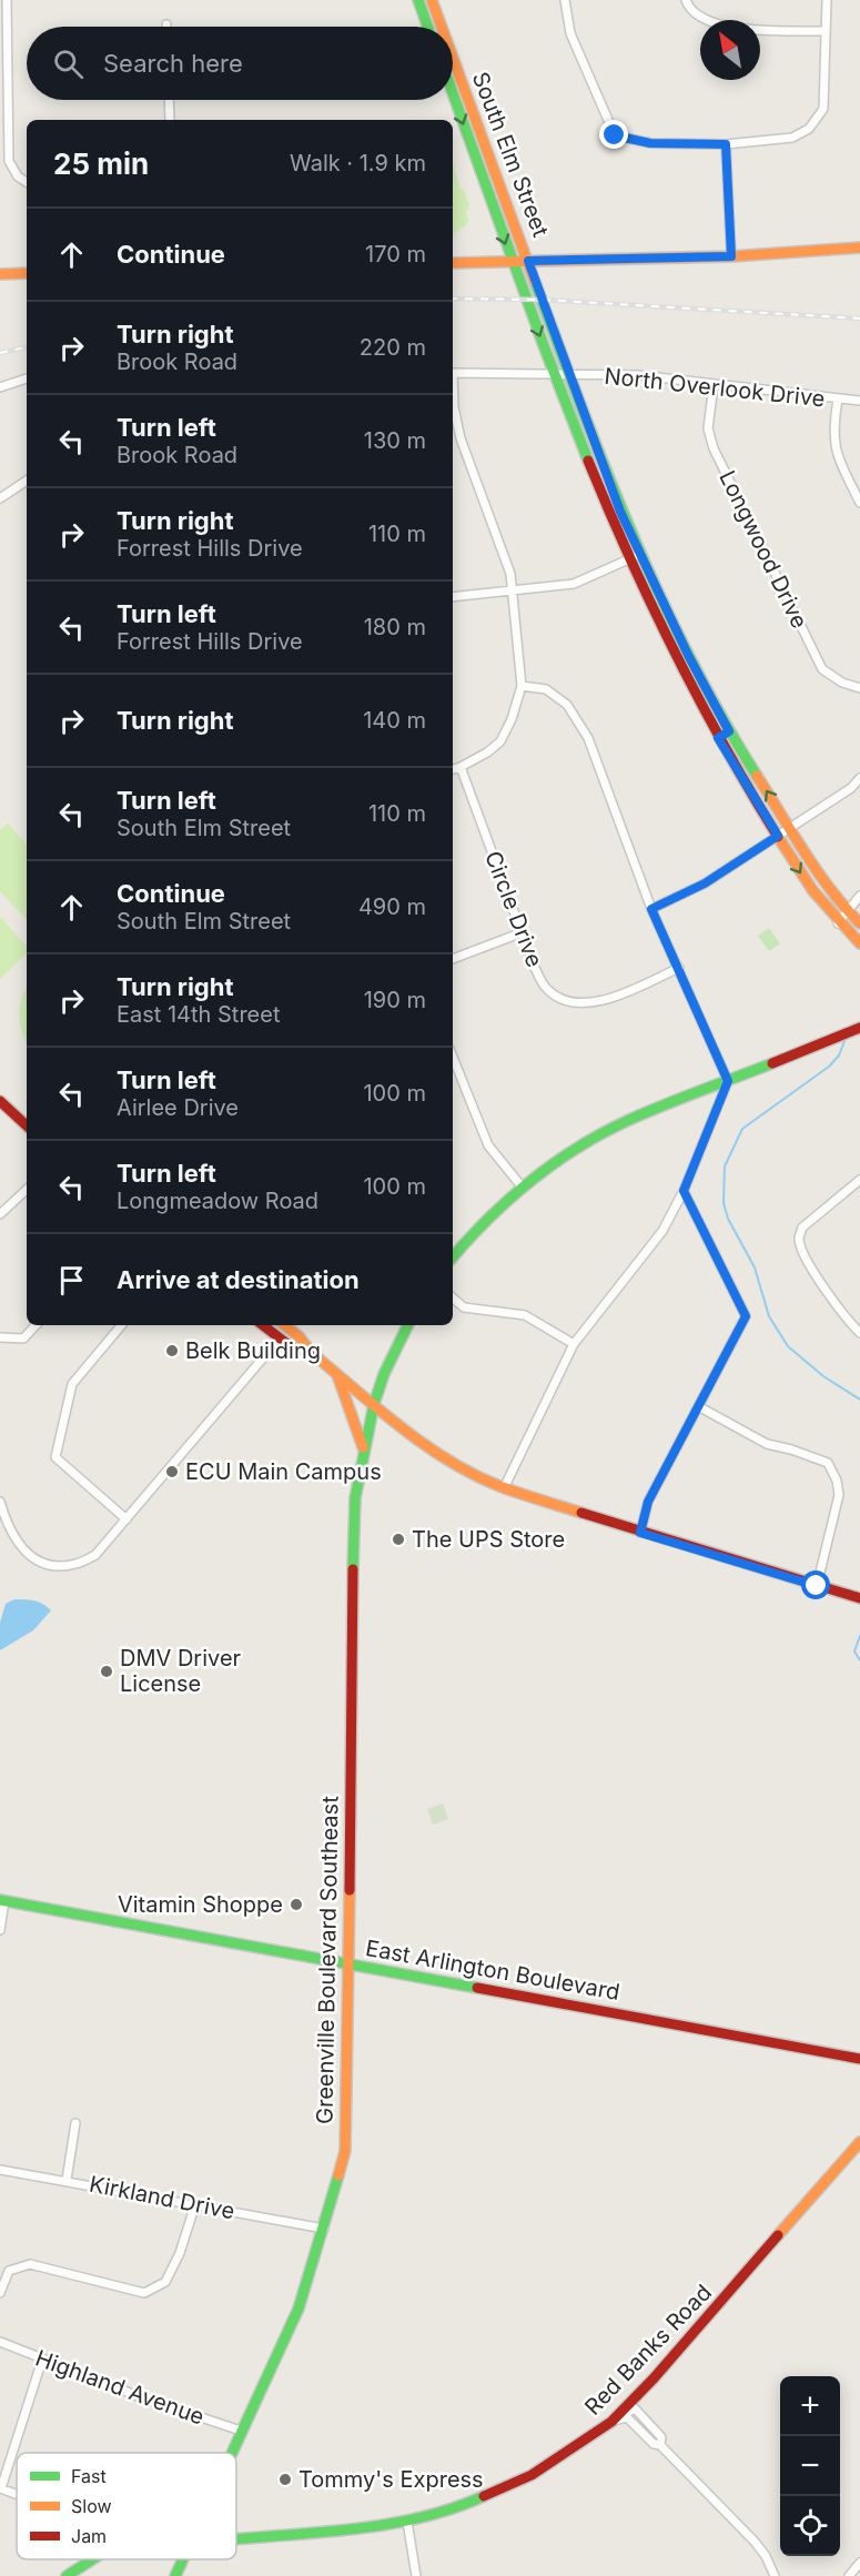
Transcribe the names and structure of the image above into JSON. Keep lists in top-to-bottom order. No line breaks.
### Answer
{"streets":{"main road":["South Elm Street","Greenville Boulevard Southeast","East Arlington Boulevard","Red Banks Road"],"street":["North Overlook Drive","Longwood Drive","Circle Drive","Kirkland Drive","Highland Avenue"]},"crossings":[["South Elm Street","North Overlook Drive"],["North Overlook Drive","Longwood Drive"],["Greenville Boulevard Southeast","East Arlington Boulevard"],["Greenville Boulevard Southeast","Kirkland Drive"],["Greenville Boulevard Southeast","Highland Avenue"]],"places":["Belk Building","ECU Main Campus","The UPS Store","DMV Driver License","Vitamin Shoppe","Tommy's Express"],"legend":["Fast","Slow","Jam"],"north":"top left","page":{"search":"Search here","heading":["25 min","Walk · 1.9 km"],"list":[["Continue","170 m"],["Turn right","Brook Road","220 m"],["Turn left","Brook Road","130 m"],["Turn right","Forrest Hills Drive","110 m"],["Turn left","Forrest Hills Drive","180 m"],["Turn right","140 m"],["Turn left","South Elm Street","110 m"],["Continue","South Elm Street","490 m"],["Turn right","East 14th Street","190 m"],["Turn left","Airlee Drive","100 m"],["Turn left","Longmeadow Road","100 m"],"Arrive at destination"],"map_buttons":["+","−"]}}
